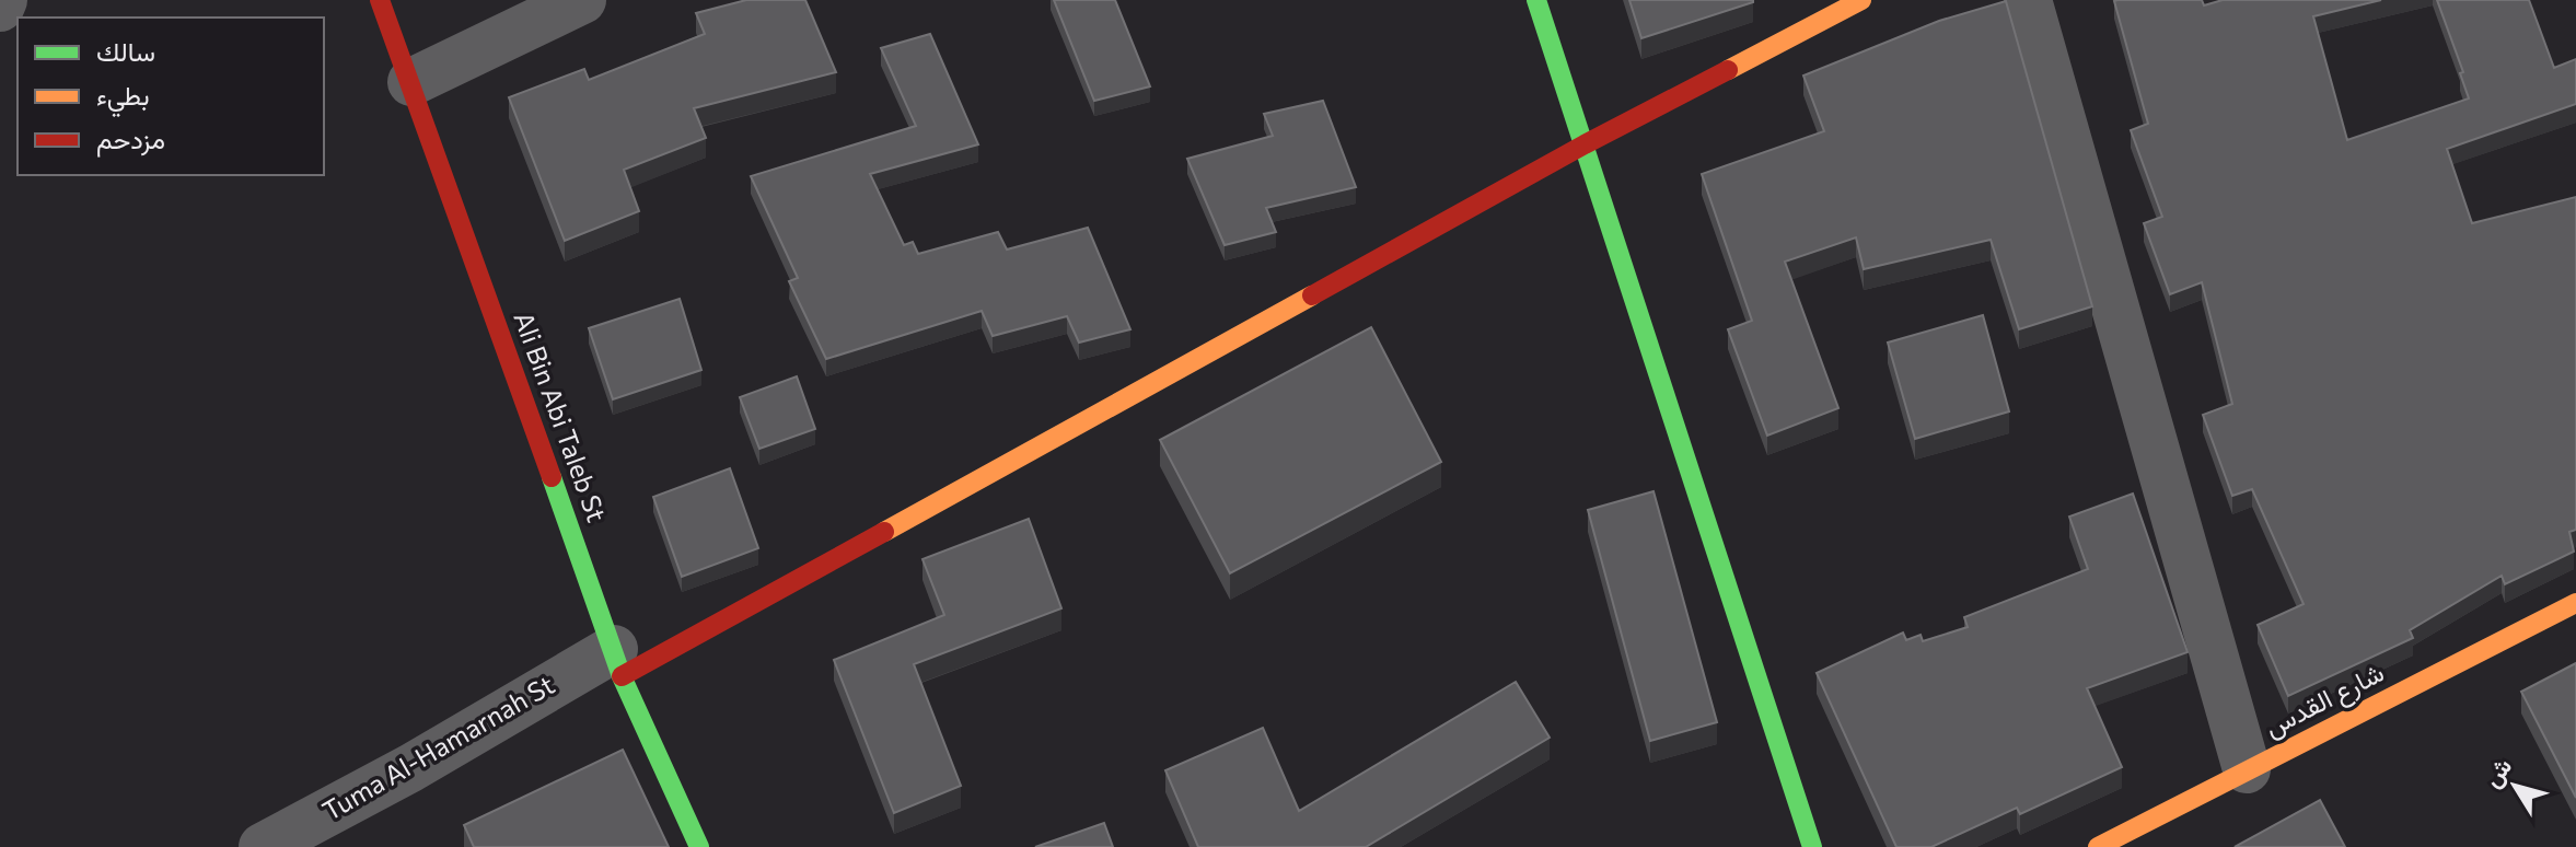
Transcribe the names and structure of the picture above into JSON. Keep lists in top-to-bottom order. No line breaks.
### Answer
{"streets":{"street":["Ali Bin Abi Taleb St","شارع القدس","Tuma Al-Hamarnah St"]},"crossings":[["Ali Bin Abi Taleb St","Tuma Al-Hamarnah St"]],"legend":["سالك","بطيء","مزدحم"],"north":"top left"}
